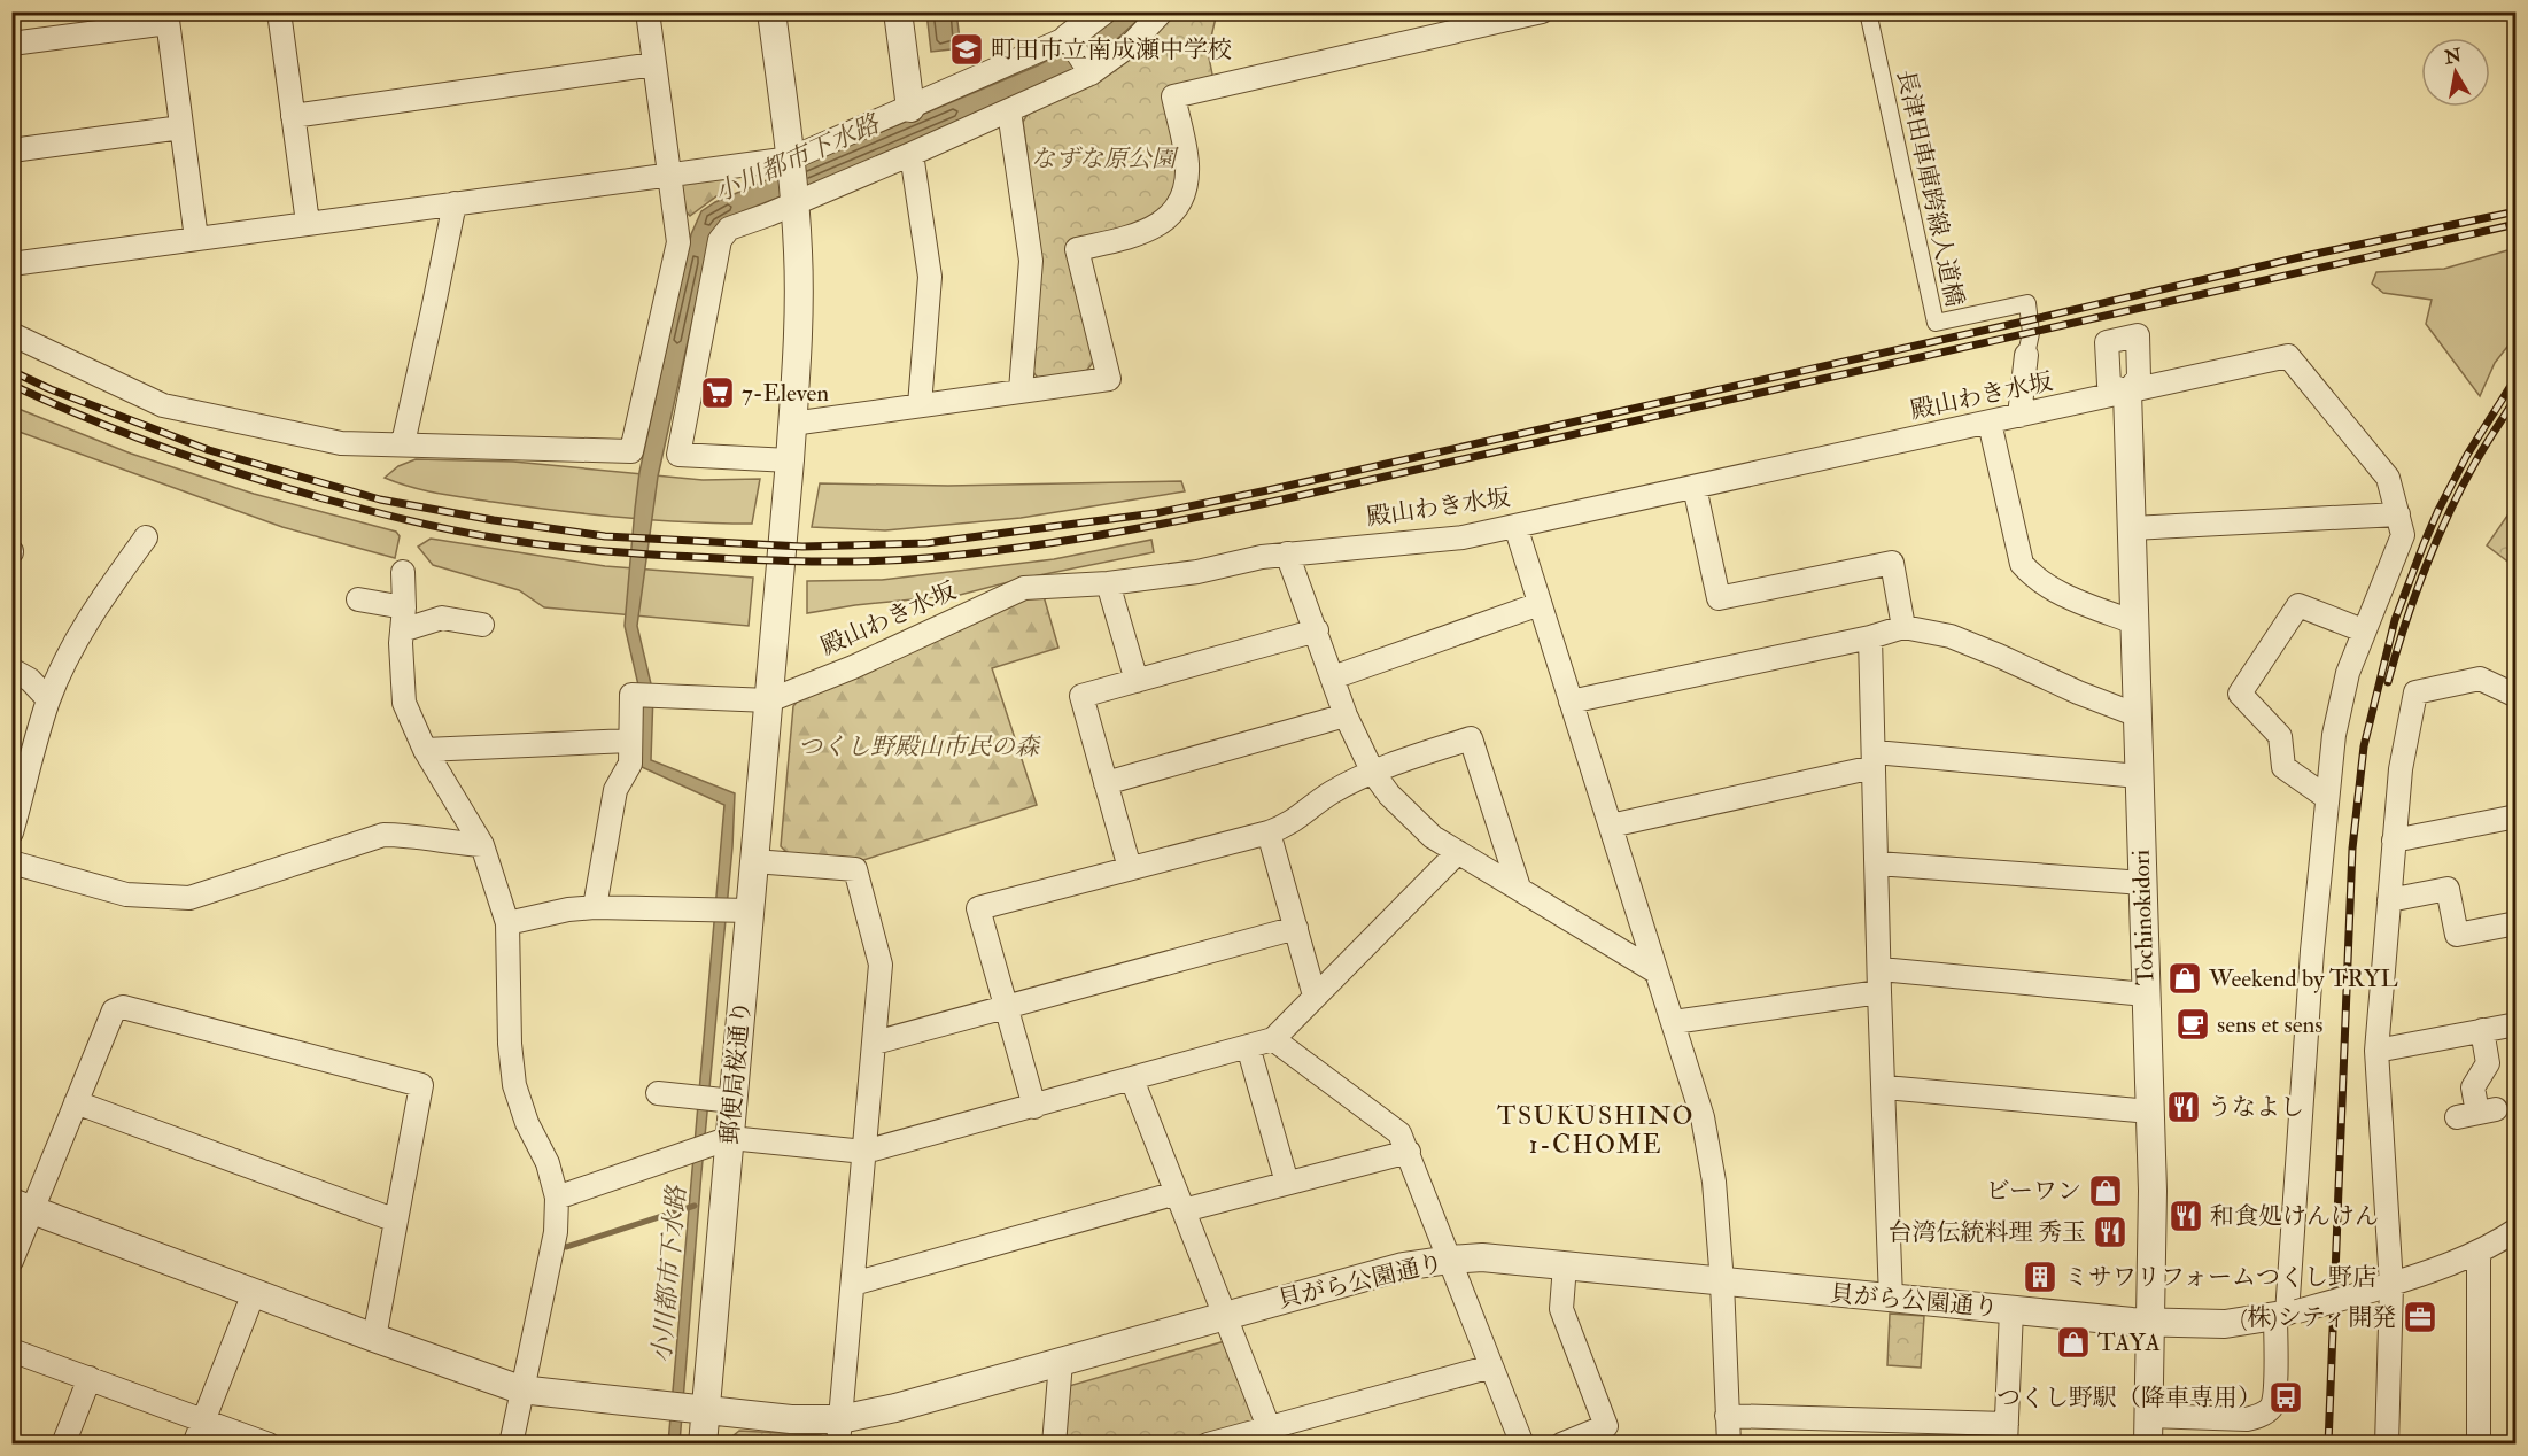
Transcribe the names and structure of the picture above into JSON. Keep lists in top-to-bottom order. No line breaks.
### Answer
{"streets":{"street":["長津田車庫跨線人道橋","殿山わき水坂","Tochinokidori","郵便局桜通り","貝がら公園通り"]},"crossings":[["殿山わき水坂","Tochinokidori"],["殿山わき水坂","郵便局桜通り"],["Tochinokidori","貝がら公園通り"],["郵便局桜通り","貝がら公園通り"]],"districts":["TSUKUSHINO 1-CHOME"],"water":["小川都市下水路"],"parks":["なずな原公園","つくし野殿山市民の森"],"places":{"school or university":["町田市立南成瀬中学校"],"supermarket":["7-Eleven"],"shop":["Weekend by TRYL","ビーワン","TAYA"],"cafe":["sens et sens"],"restaurant":["うなよし","和食処けんけん","台湾伝統料理 秀玉"],"building":["ミサワリフォームつくし野店"],"office":["(株)シティ開発"],"bus stop":["つくし野駅（降車専用）"]},"north":"top"}
